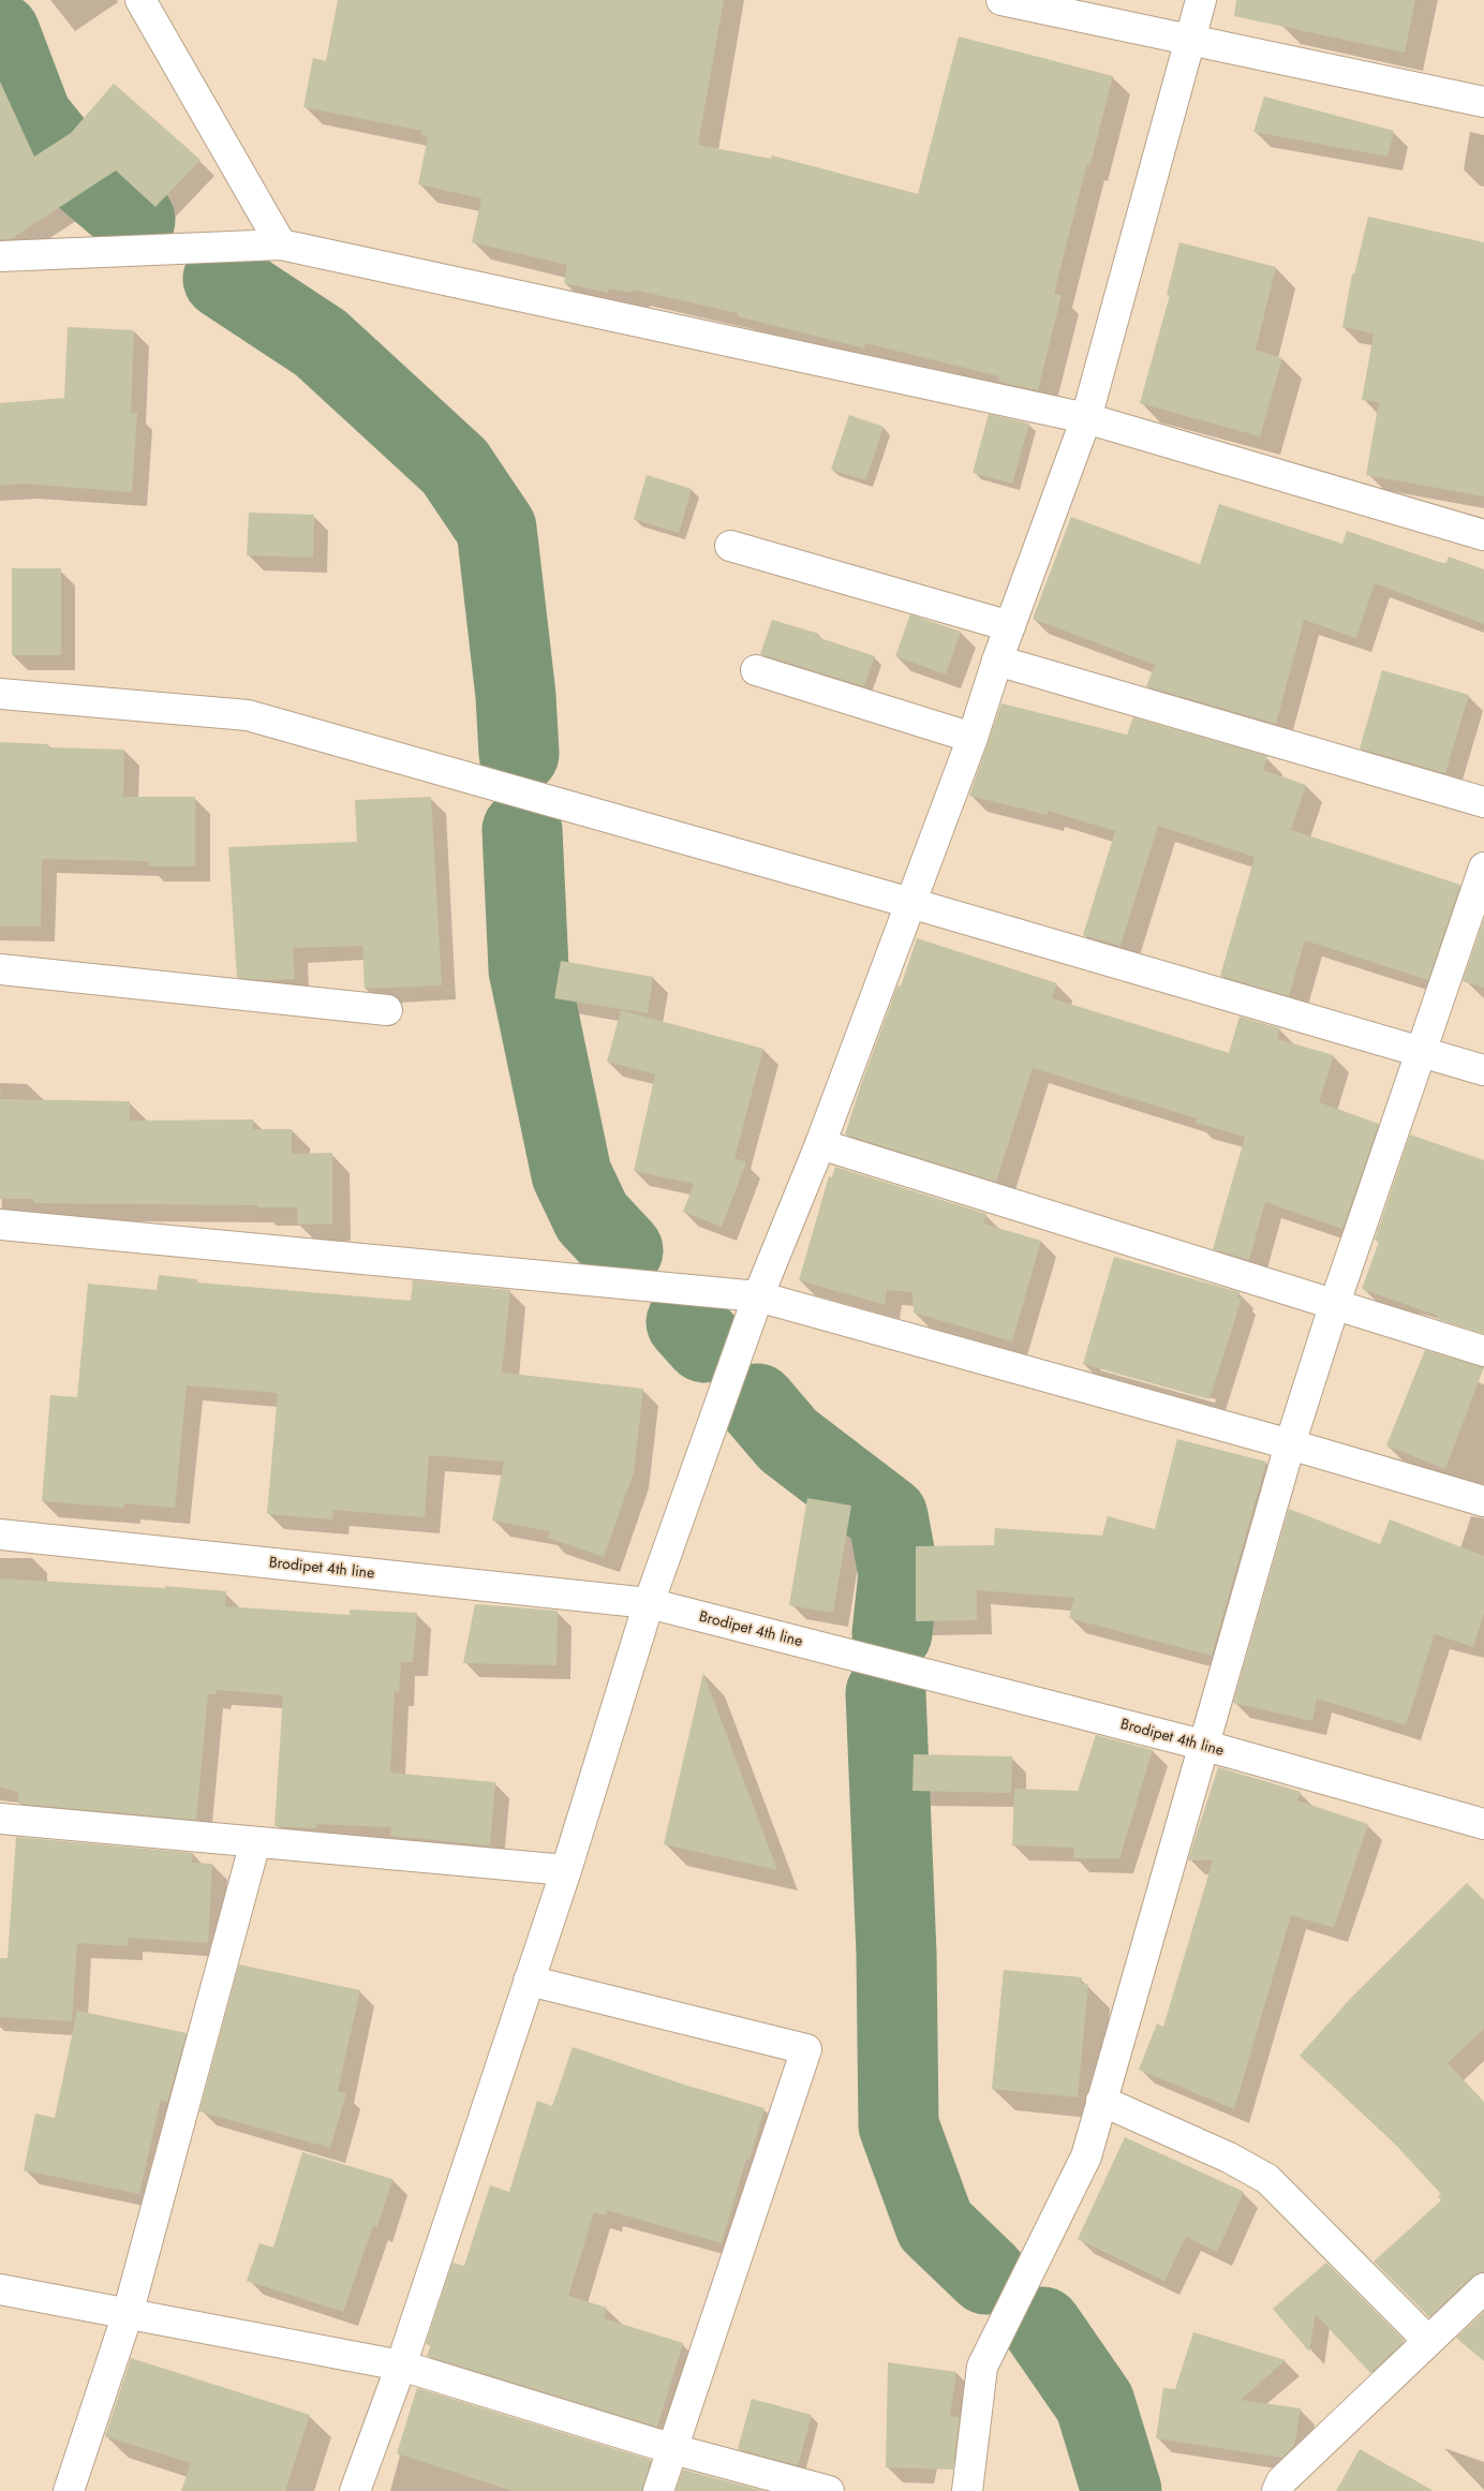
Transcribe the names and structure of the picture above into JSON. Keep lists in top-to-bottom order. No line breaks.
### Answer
{"streets":{"street":["Brodipet 4th line"]}}
